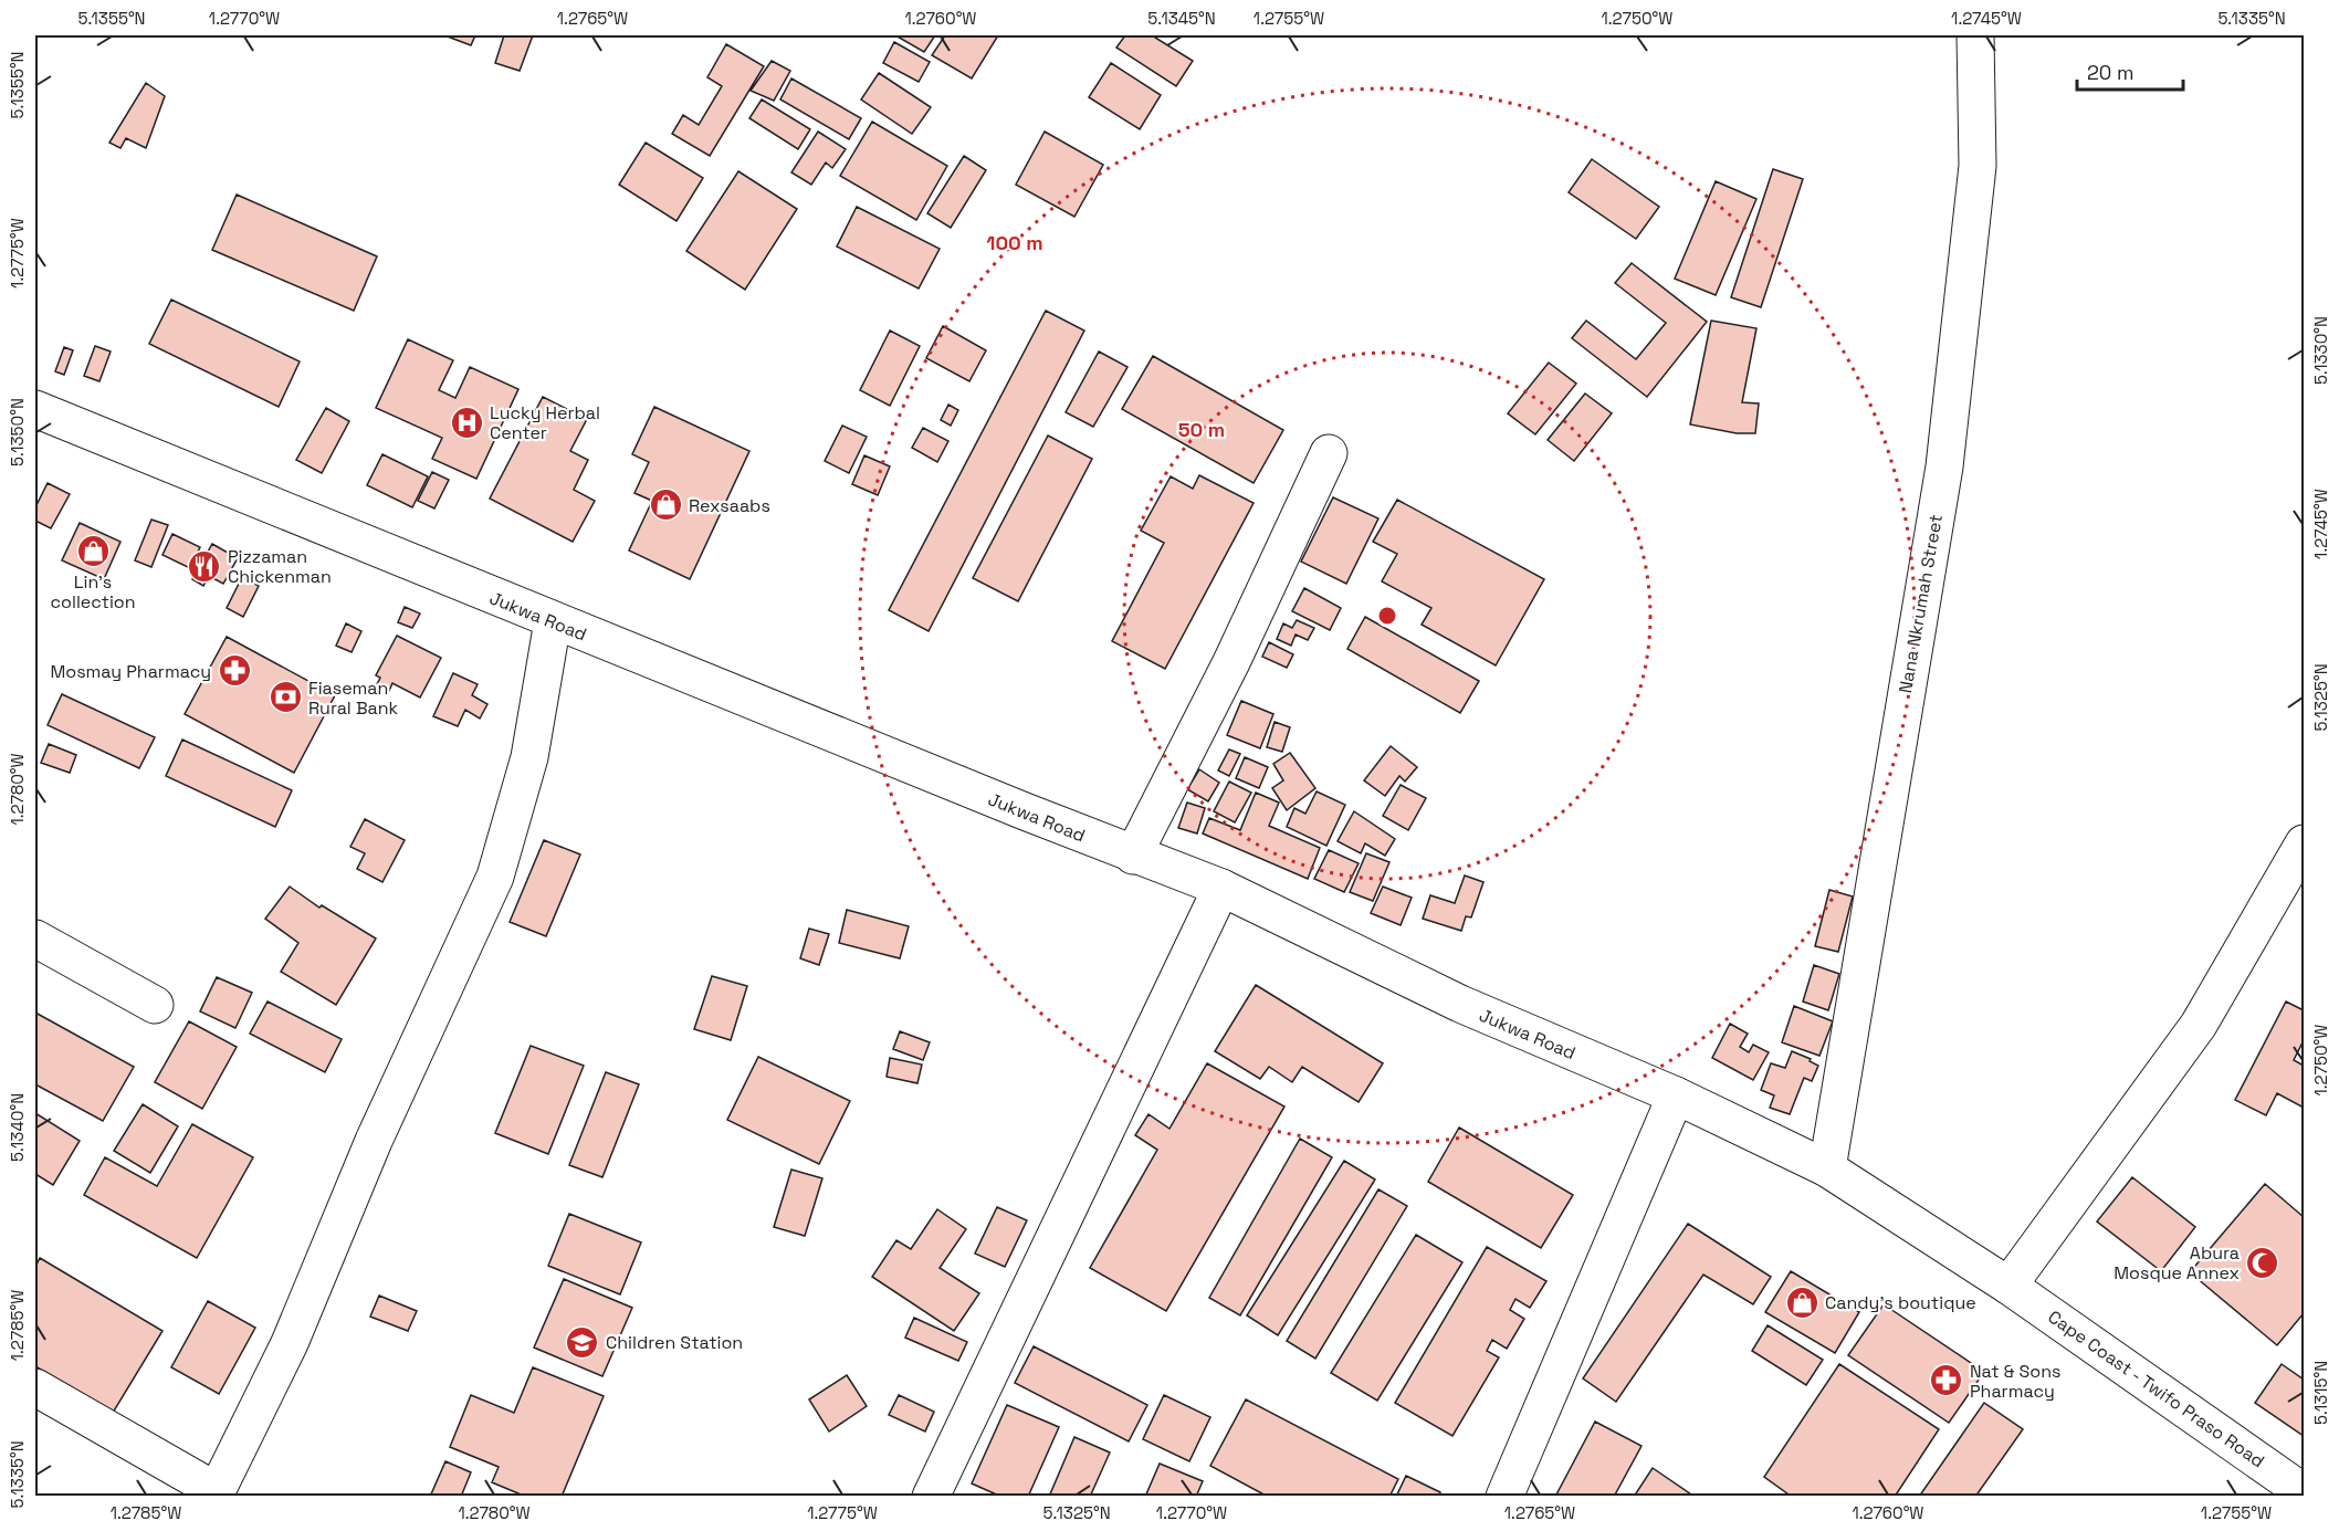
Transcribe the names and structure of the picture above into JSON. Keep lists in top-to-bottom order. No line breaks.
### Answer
{"streets":{"street":["Nana Nkrumah Street","Jukwa Road","Cape Coast - Twifo Praso Road"]},"crossings":[["Nana Nkrumah Street","Jukwa Road"],["Jukwa Road","Cape Coast - Twifo Praso Road"]],"places":{"hospital":["Lucky Herbal Center"],"shop":["Rexsaabs","Lin's collection","Candy's boutique"],"restaurant":["Pizzaman Chickenman"],"pharmacy":["Mosmay Pharmacy","Nat & Sons Pharmacy"],"bank":["Fiaseman Rural Bank"],"mosque":["Abura Mosque Annex"],"school or university":["Children Station"]},"scale_bar":"20 m","coordinates":["5.1355°N","1.2770°W","1.2765°W","1.2760°W","5.1345°N","1.2755°W","1.2750°W","1.2745°W","5.1335°N","1.2775°W","5.1330°N","5.1350°N","5.1325°N","1.2780°W","5.1340°N","1.2785°W","5.1315°N"],"rings":["100 m","50 m"]}
